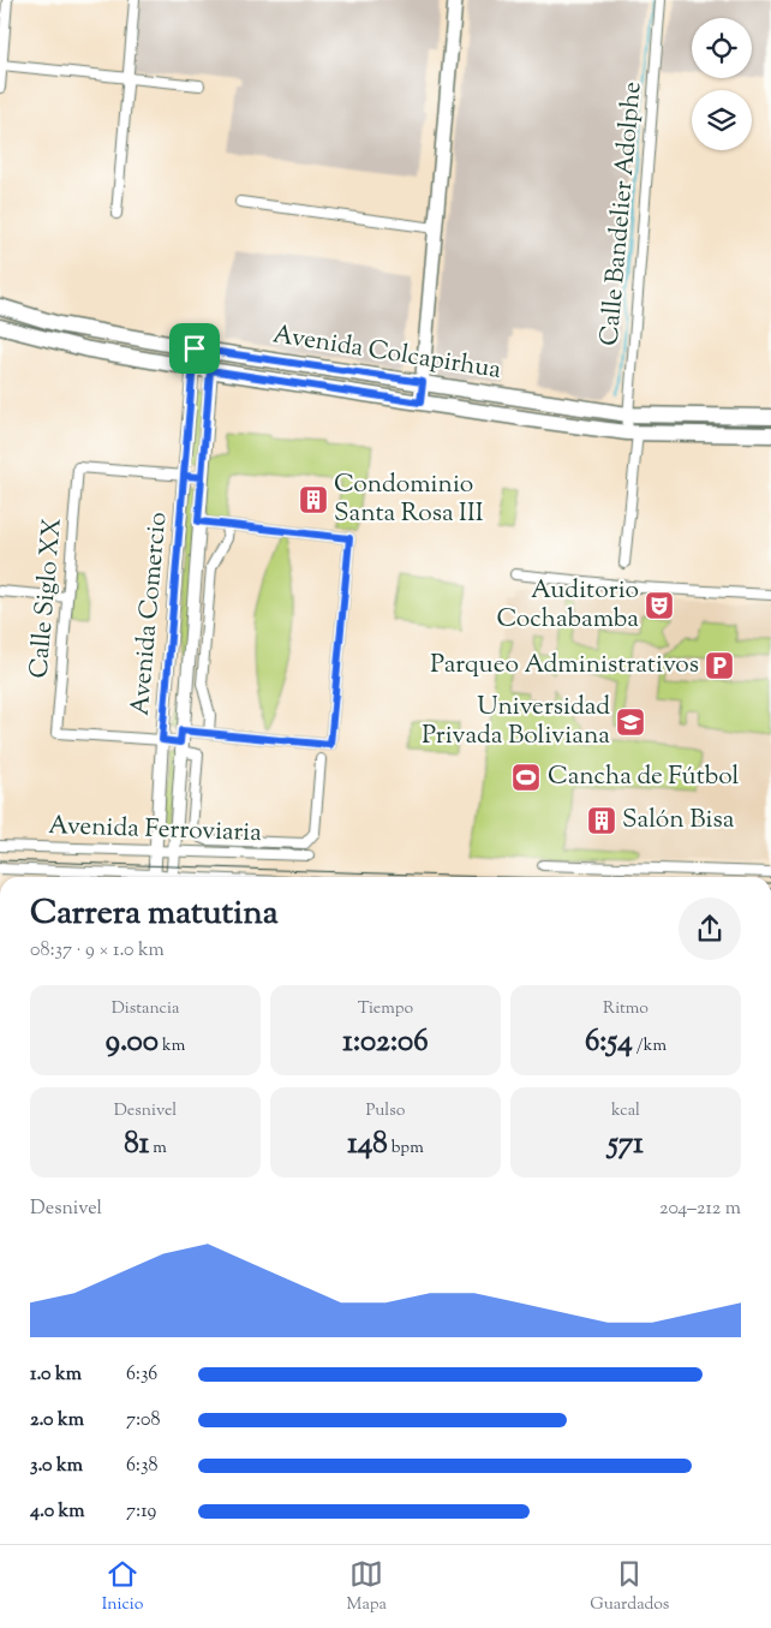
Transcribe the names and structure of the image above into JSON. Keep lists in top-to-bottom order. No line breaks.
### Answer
{"streets":{"main road":["Avenida Colcapirhua"],"street":["Calle Bandelier Adolphe","Calle Siglo XX","Avenida Comercio","Avenida Ferroviaria"]},"crossings":[["Calle Bandelier Adolphe","Avenida Colcapirhua"],["Avenida Colcapirhua","Avenida Comercio"],["Calle Siglo XX","Avenida Comercio"],["Avenida Comercio","Avenida Ferroviaria"]],"places":{"building":["Condominio Santa Rosa III","Salón Bisa"],"theatre":["Auditorio Cochabamba"],"parking":["Parqueo Administrativos"],"school or university":["Universidad Privada Boliviana"],"sports":["Cancha de Fútbol"]},"page":{"heading":["Carrera matutina","08:37 · 9 × 1.0 km"],"stats":[["Distancia","9.00 km"],["Tiempo","1:02:06"],["Ritmo","6:54 /km"],["Desnivel","81 m"],["Pulso","148 bpm"],["kcal","571"]],"chart":["Desnivel","204–212 m"],"list":[{"name":"1.0 km","note":"6:36"},{"name":"2.0 km","note":"7:08"},{"name":"3.0 km","note":"6:38"},{"name":"4.0 km","note":"7:19"}],"tabs":["Inicio","Mapa","Guardados"]}}
